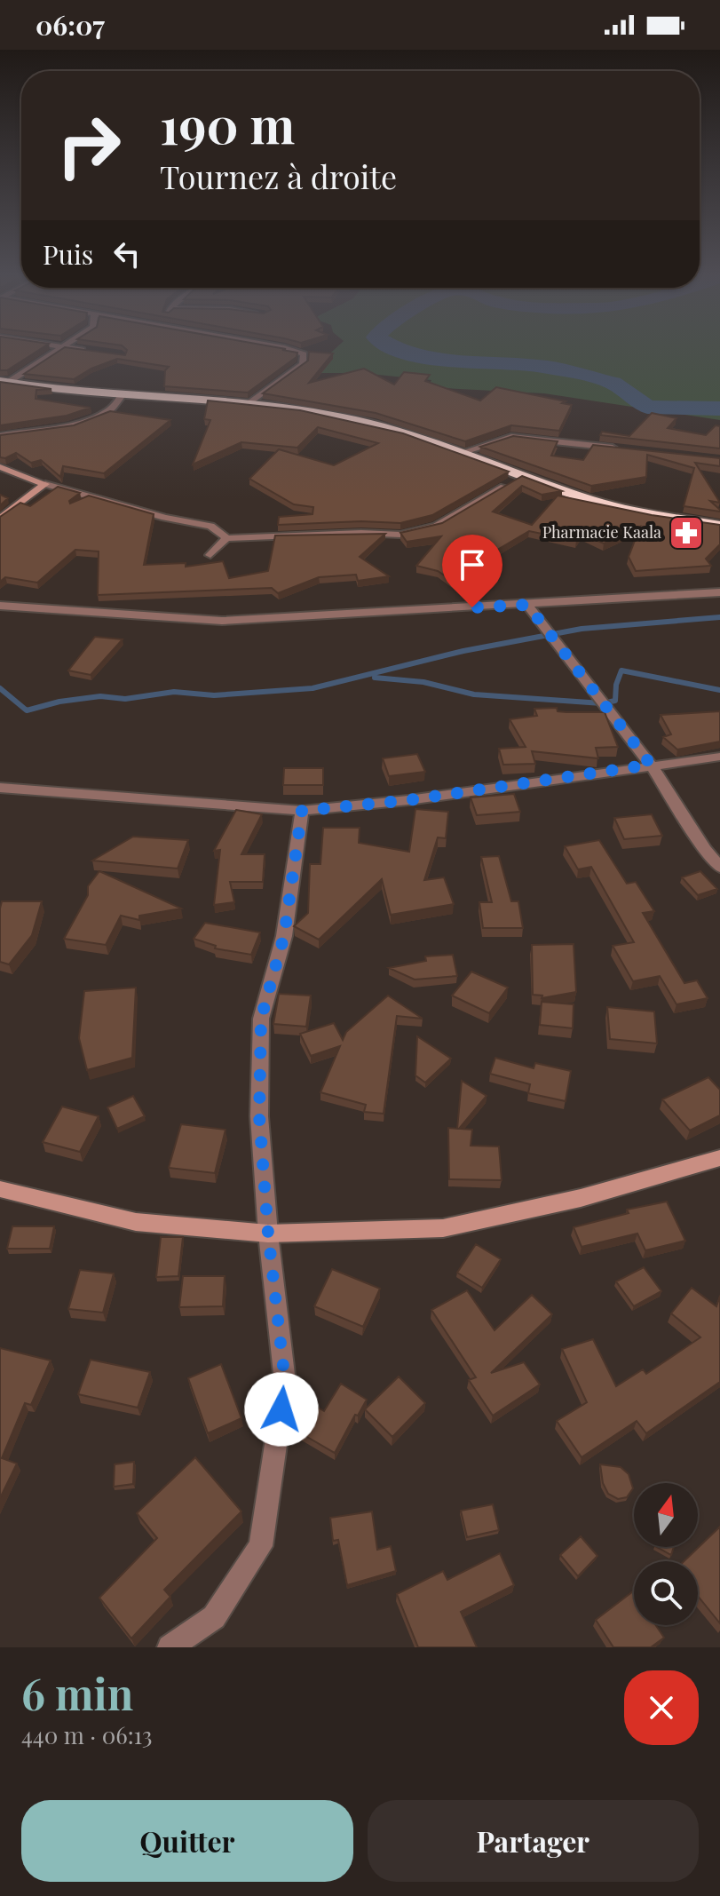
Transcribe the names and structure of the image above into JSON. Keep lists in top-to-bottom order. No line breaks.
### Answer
{"places":{"pharmacy":["Pharmacie Kaala"]},"north":"top","page":{"status":"06:07","turn":["190 m","Tournez à droite"],"then":"Puis","heading":["6 min","440 m · 06:13"],"buttons":["Quitter","Partager"]}}
